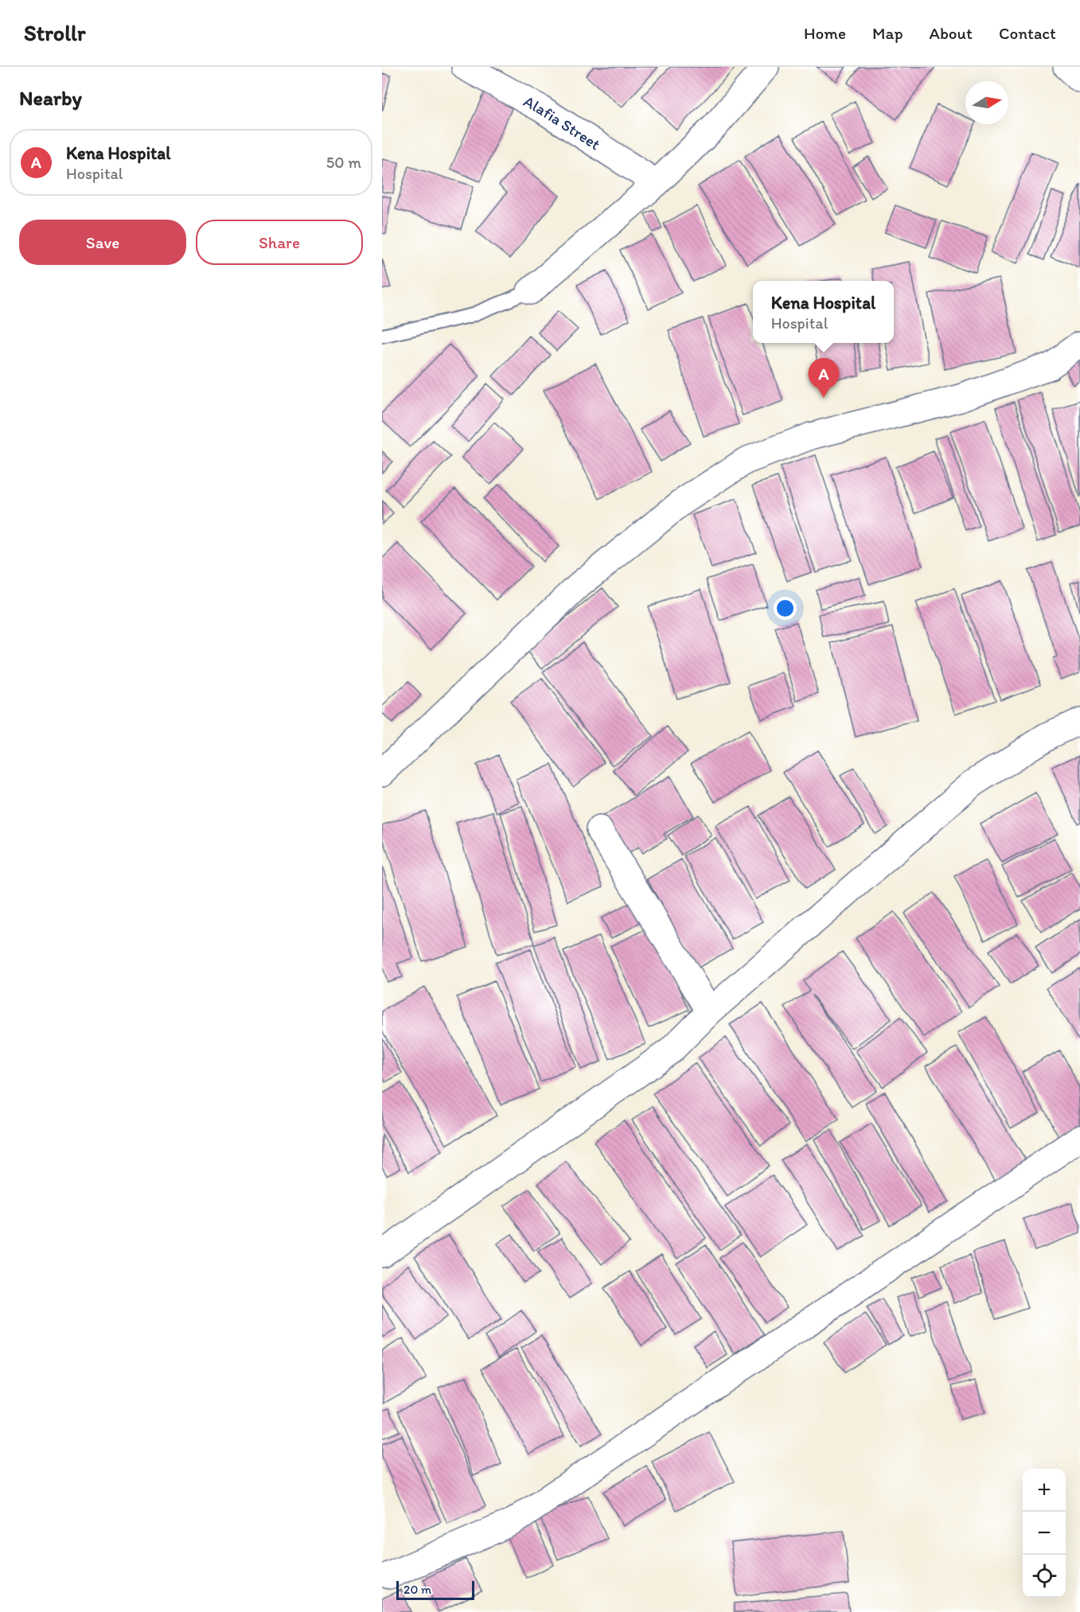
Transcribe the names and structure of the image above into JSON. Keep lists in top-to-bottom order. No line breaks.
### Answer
{"streets":{"street":["Alafia Street"]},"scale_bar":"20 m","north":"right","page":{"header":"Strollr","nav":["Home","Map","About","Contact"],"heading":"Nearby","list":[{"mark":"A","name":"Kena Hospital","note":"Hospital","value":"50 m"}],"buttons":["Save","Share"],"popup":["Kena Hospital","Hospital"],"pins":"A","map_buttons":["+","−"],"scale":"20 m"}}
